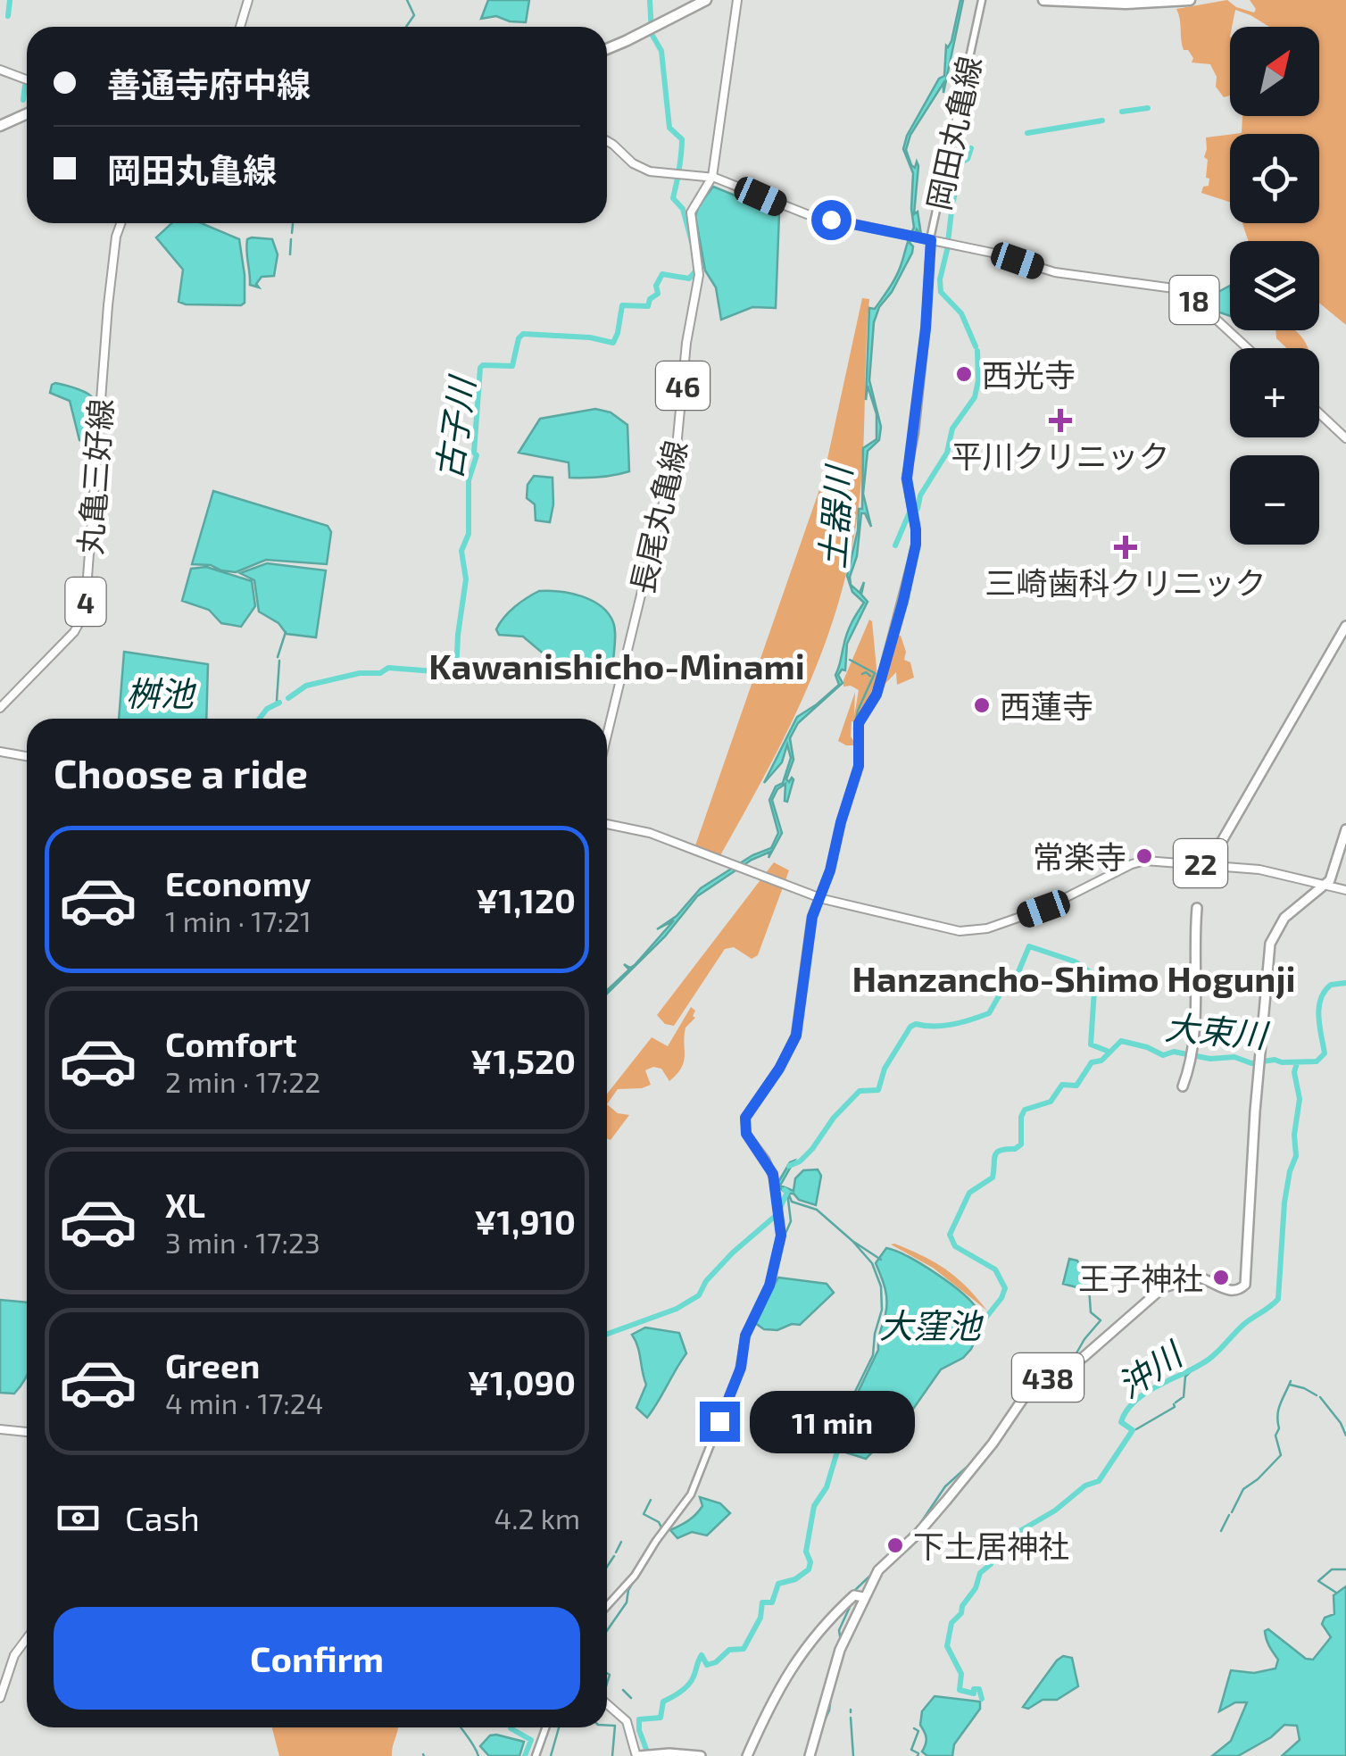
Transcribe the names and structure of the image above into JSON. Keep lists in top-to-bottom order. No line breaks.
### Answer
{"streets":{"highway":["438"],"main road":["岡田丸亀線","18","46","丸亀三好線","長尾丸亀線","4","22"]},"crossings":[["岡田丸亀線","18"],["岡田丸亀線","22"],["18","長尾丸亀線"],["22","438"]],"districts":["Kawanishicho-Minami","Hanzancho-Shimo Hogunji"],"water":["古子川","土器川","桝池","大束川","大窪池","沖川"],"places":{"other":["西光寺","西蓮寺","常楽寺","王子神社","下土居神社"],"health":["平川クリニック","三崎歯科クリニック"]},"north":"top right","page":{"map_buttons":["+","−"],"banner":["善通寺府中線","岡田丸亀線"],"heading":"Choose a ride","list":[{"name":"Economy","note":"1 min · 17:21","value":"¥1,120"},{"name":"Comfort","note":"2 min · 17:22","value":"¥1,520"},{"name":"XL","note":"3 min · 17:23","value":"¥1,910"},{"name":"Green","note":"4 min · 17:24","value":"¥1,090"}],"bubble":"11 min","pay":["Cash","4.2 km"],"buttons":"Confirm"}}
